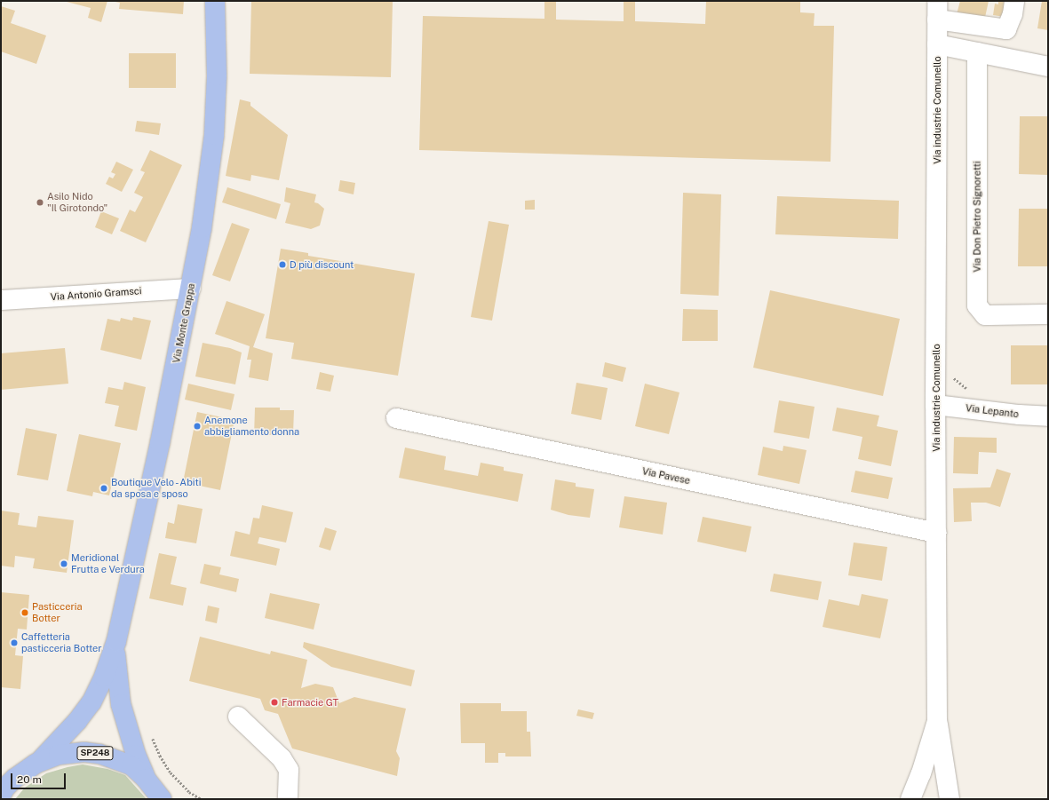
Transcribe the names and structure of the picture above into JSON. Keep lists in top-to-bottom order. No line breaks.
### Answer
{"streets":{"main road":["Via Monte Grappa","SP248"],"street":["Via industrie Comunello","Via Don Pietro Signoretti","Via Antonio Gramsci","Via Lepanto","Via Pavese"]},"crossings":[["Via industrie Comunello","Via Lepanto"],["Via industrie Comunello","Via Pavese"],["Via Antonio Gramsci","Via Monte Grappa"]],"places":["Asilo Nido \"Il Girotondo\"","D più discount","Anemone abbigliamento donna","Boutique Velo - Abiti da sposa e sposo","Meridional Frutta e Verdura","Pasticceria Botter","Caffetteria pasticceria Botter","Farmacie GT"],"scale_bar":"20 m"}
